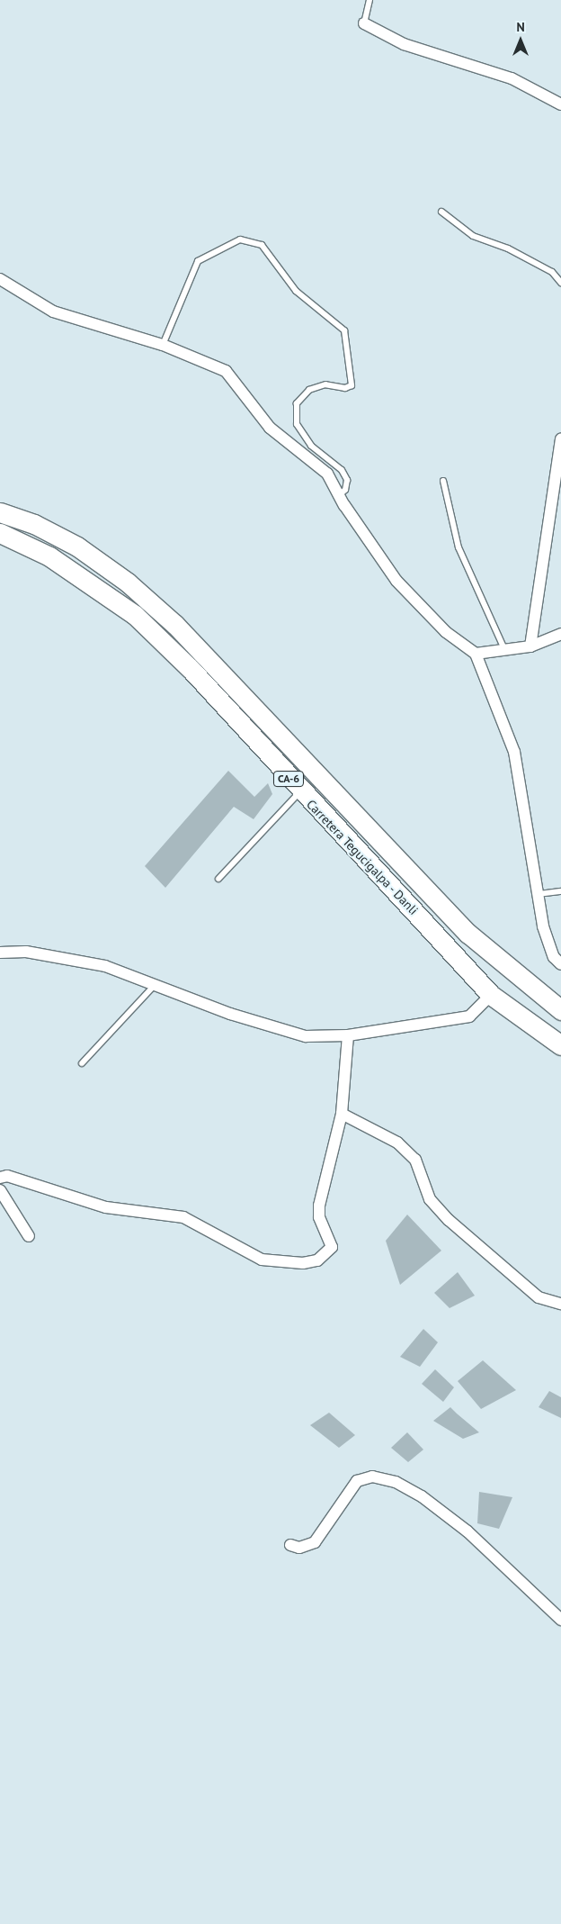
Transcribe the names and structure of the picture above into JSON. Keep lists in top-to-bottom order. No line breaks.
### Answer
{"streets":{"highway":["CA-6","Carretera Tegucigalpa - Danli"]},"north":"top"}
